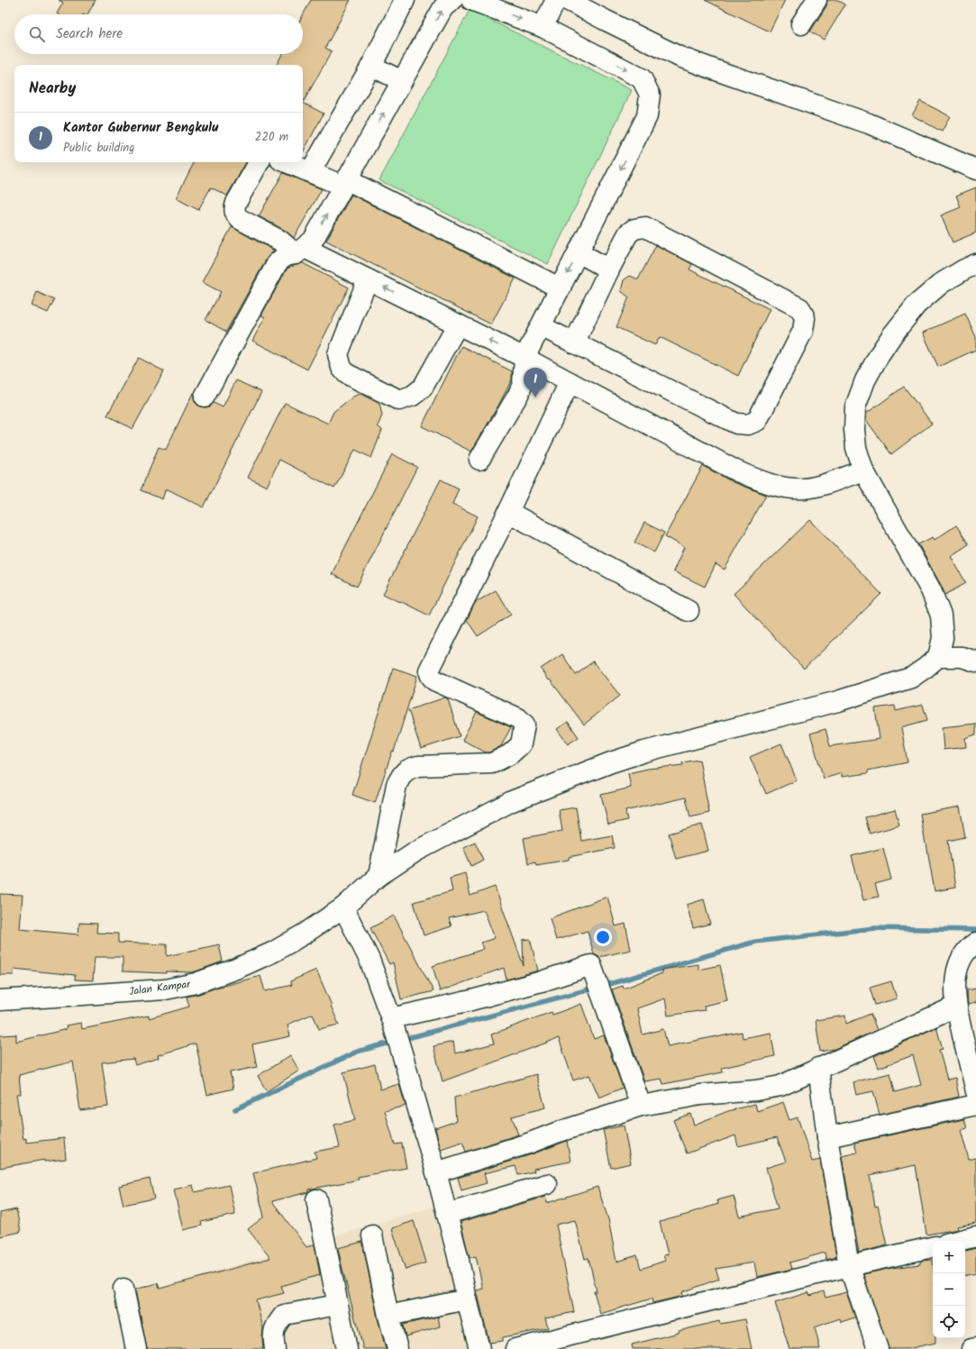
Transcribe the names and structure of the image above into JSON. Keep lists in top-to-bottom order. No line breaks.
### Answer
{"streets":{"street":["Jalan Kampar"]},"page":{"search":"Search here","heading":"Nearby","list":[{"mark":"1","name":"Kantor Gubernur Bengkulu","note":"Public building","value":"220 m"}],"pins":"1","map_buttons":["+","−"]}}
